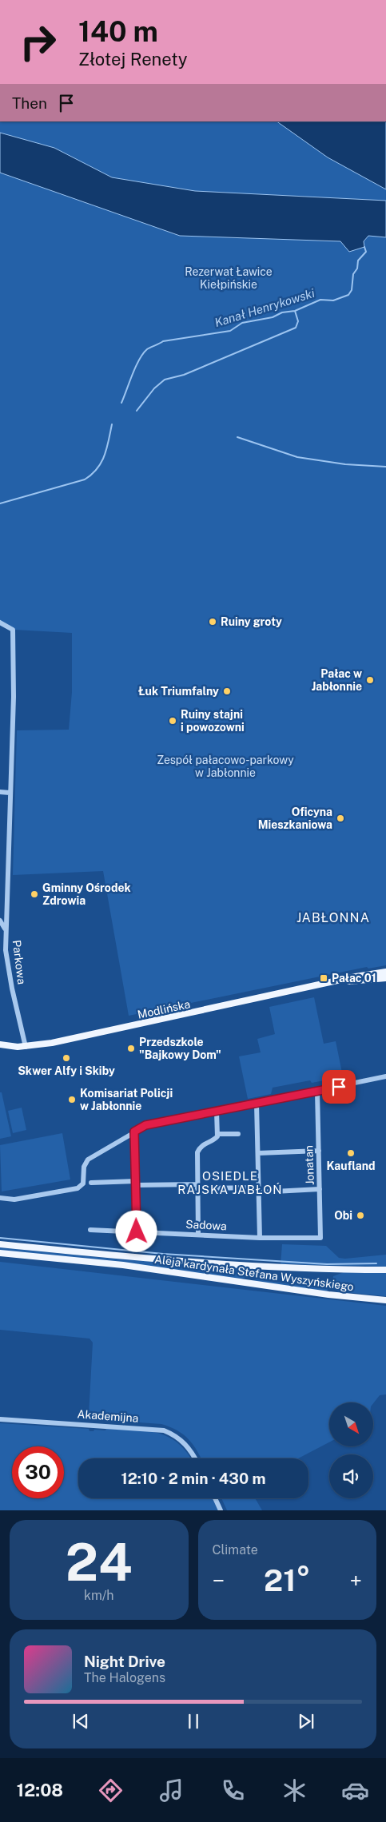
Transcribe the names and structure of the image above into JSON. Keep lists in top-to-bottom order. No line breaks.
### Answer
{"streets":{"main road":["Modlińska","Aleja kardynała Stefana Wyszyńskiego"],"street":["Parkowa","Jonatan","Sadowa","Akademijna"]},"crossings":[["Parkowa","Modlińska"],["Jonatan","Sadowa"]],"districts":["JABŁONNA","OSIEDLE RAJSKA JABŁOŃ"],"water":["Kanał Henrykowski"],"parks":["Rezerwat Ławice Kiełpińskie","Zespół pałacowo-parkowy w Jabłonnie"],"places":{"other":["Ruiny groty","Pałac w Jabłonnie","Łuk Triumfalny","Ruiny stajni i powozowni","Oficyna Mieszkaniowa","Gminny Ośrodek Zdrowia","Przedszkole \"Bajkowy Dom\"","Skwer Alfy i Skiby","Komisariat Policji w Jabłonnie","Kaufland","Obi"],"transit":["Pałac 01"]},"north":"bottom right","page":{"turn":["140 m","Złotej Renety"],"then":"Then","limit":"30","trip":"12:10 · 2 min · 430 m","tile":[["24","km/h"],"Climate"],"heat":["−","21°","+"],"song":["Night Drive","The Halogens"],"tabs":"12:08"}}
